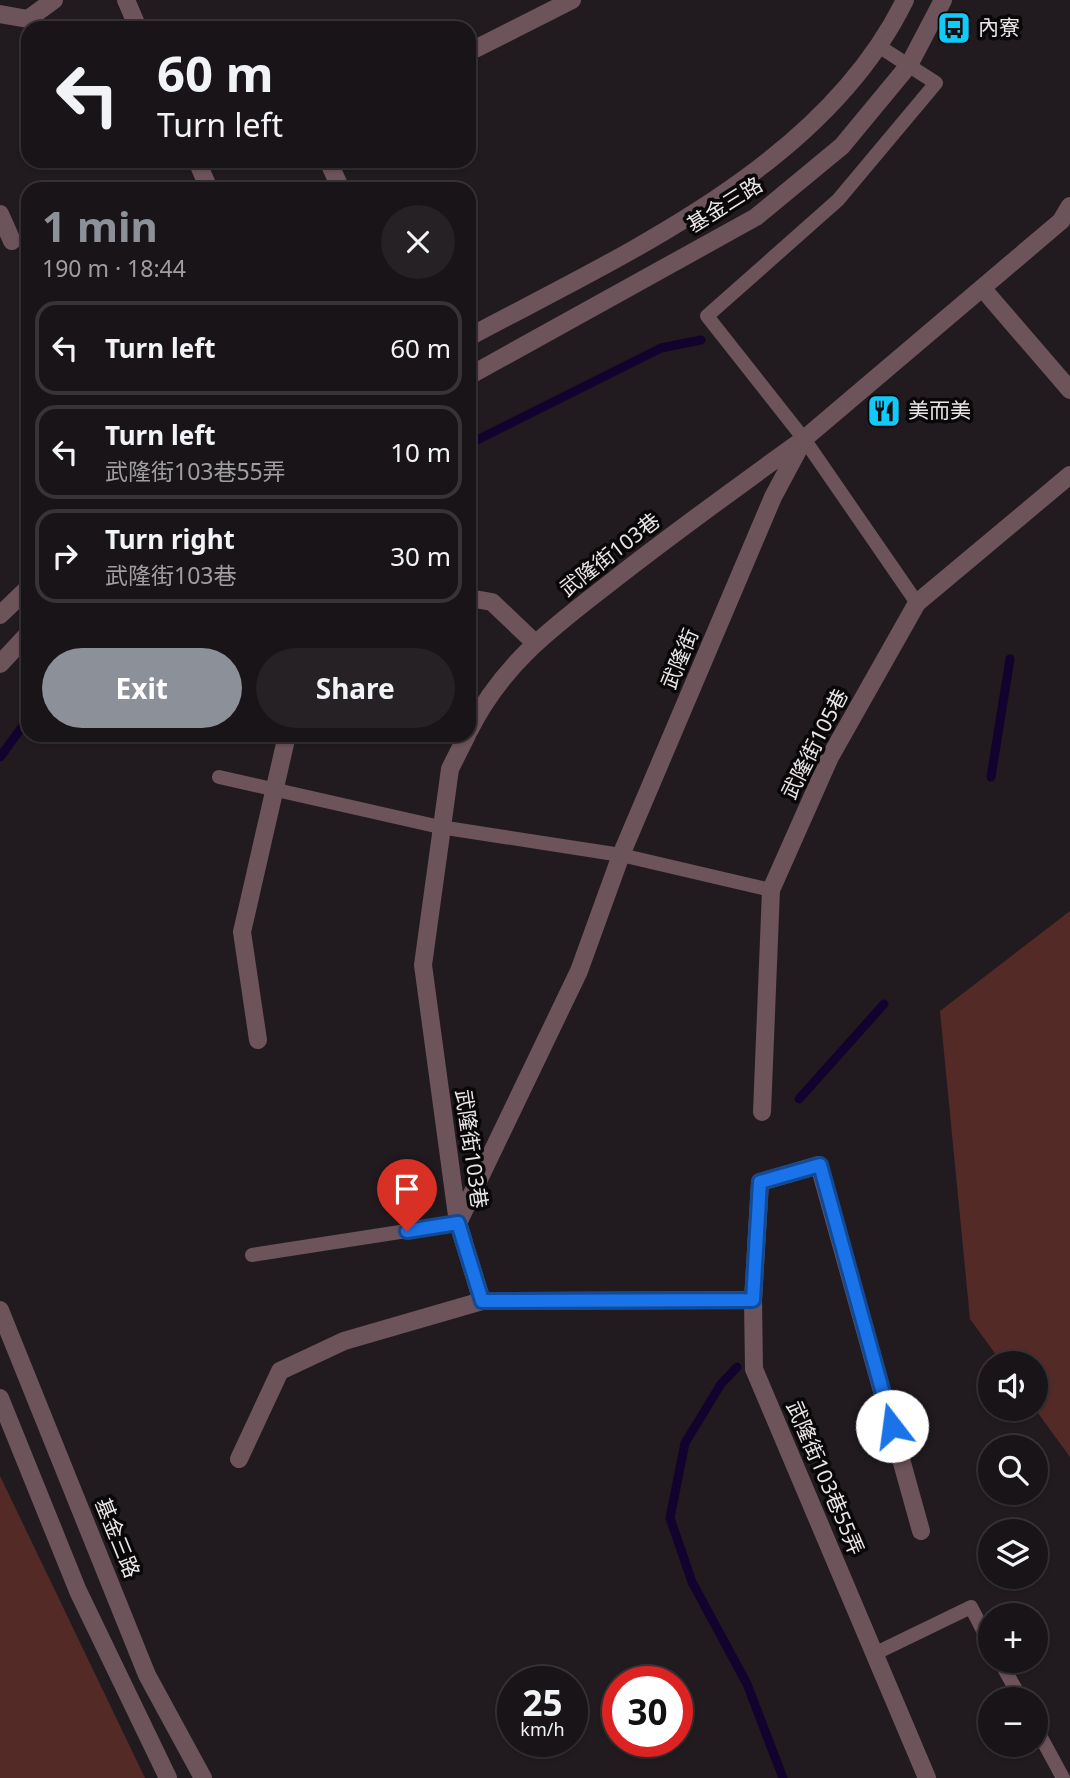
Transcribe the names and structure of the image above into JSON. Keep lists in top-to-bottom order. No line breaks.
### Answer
{"streets":{"street":["基金三路","武隆街103巷","武隆街","武隆街105巷","武隆街103巷55弄"]},"crossings":[["武隆街103巷","武隆街"]],"places":{"bus stop":["內寮"],"restaurant":["美而美"]},"page":{"turn":["60 m","Turn left"],"heading":["1 min","190 m · 18:44"],"list":[{"name":"Turn left","value":"60 m"},{"name":"Turn left","note":"武隆街103巷55弄","value":"10 m"},{"name":"Turn right","note":"武隆街103巷","value":"30 m"}],"buttons":["Exit","Share"],"map_buttons":["+","−"],"speed":"25 km/h","limit":"30"}}
